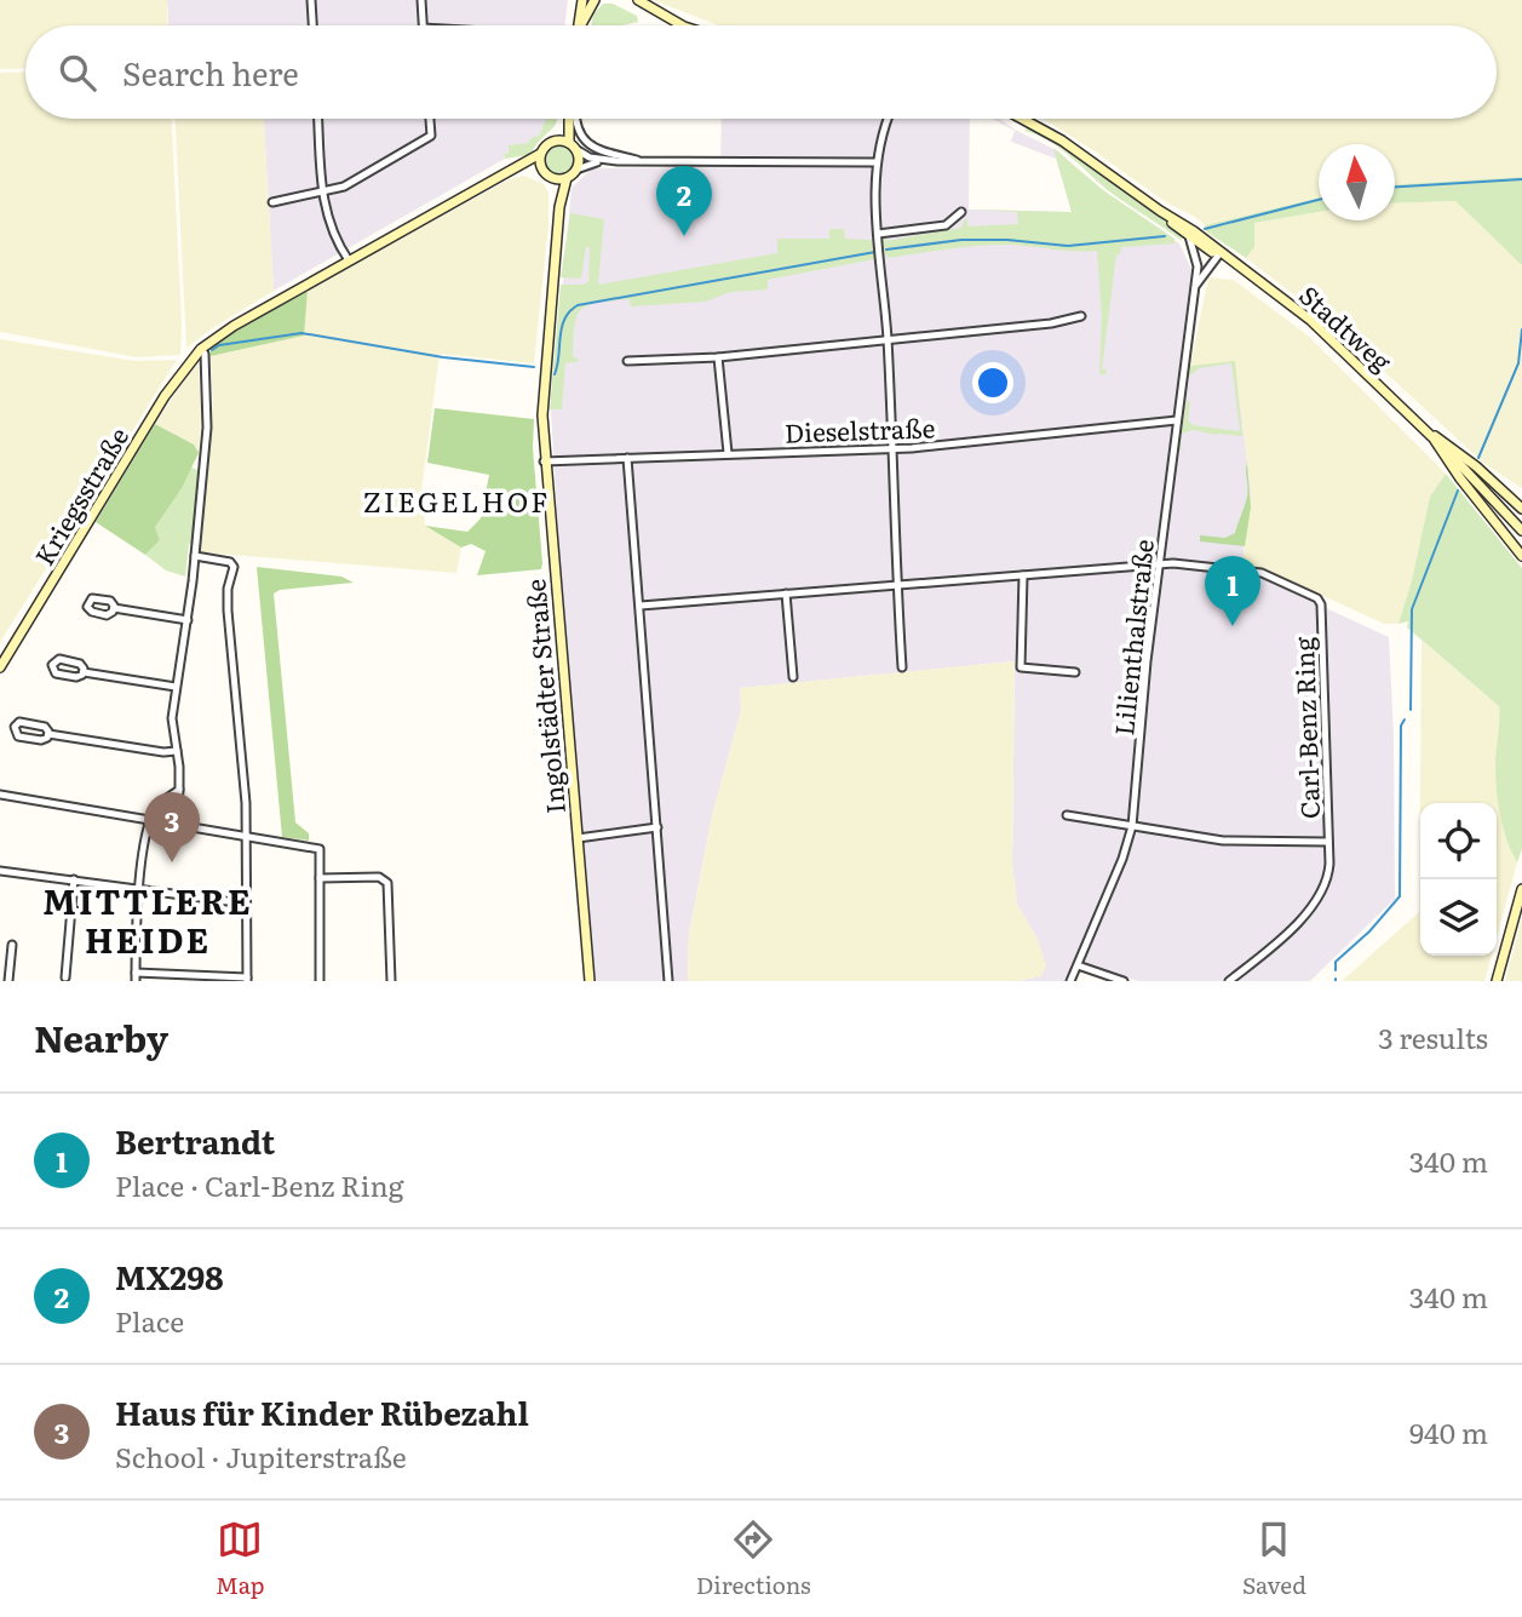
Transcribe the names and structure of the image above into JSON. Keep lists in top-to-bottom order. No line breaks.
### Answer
{"streets":{"main road":["Stadtweg","Kriegsstraße","Ingolstädter Straße"],"street":["Dieselstraße","Lilienthalstraße","Carl-Benz Ring"]},"crossings":[["Stadtweg","Lilienthalstraße"],["Dieselstraße","Lilienthalstraße"],["Dieselstraße","Ingolstädter Straße"],["Lilienthalstraße","Carl-Benz Ring"]],"districts":["ZIEGELHOF","MITTLERE HEIDE"],"north":"top","page":{"search":"Search here","pins":["2","1","3"],"heading":["Nearby","3 results"],"list":[{"mark":"1","name":"Bertrandt","note":"Place · Carl-Benz Ring","value":"340 m"},{"mark":"2","name":"MX298","note":"Place","value":"340 m"},{"mark":"3","name":"Haus für Kinder Rübezahl","note":"School · Jupiterstraße","value":"940 m"}],"nav":["Map","Directions","Saved"]}}
